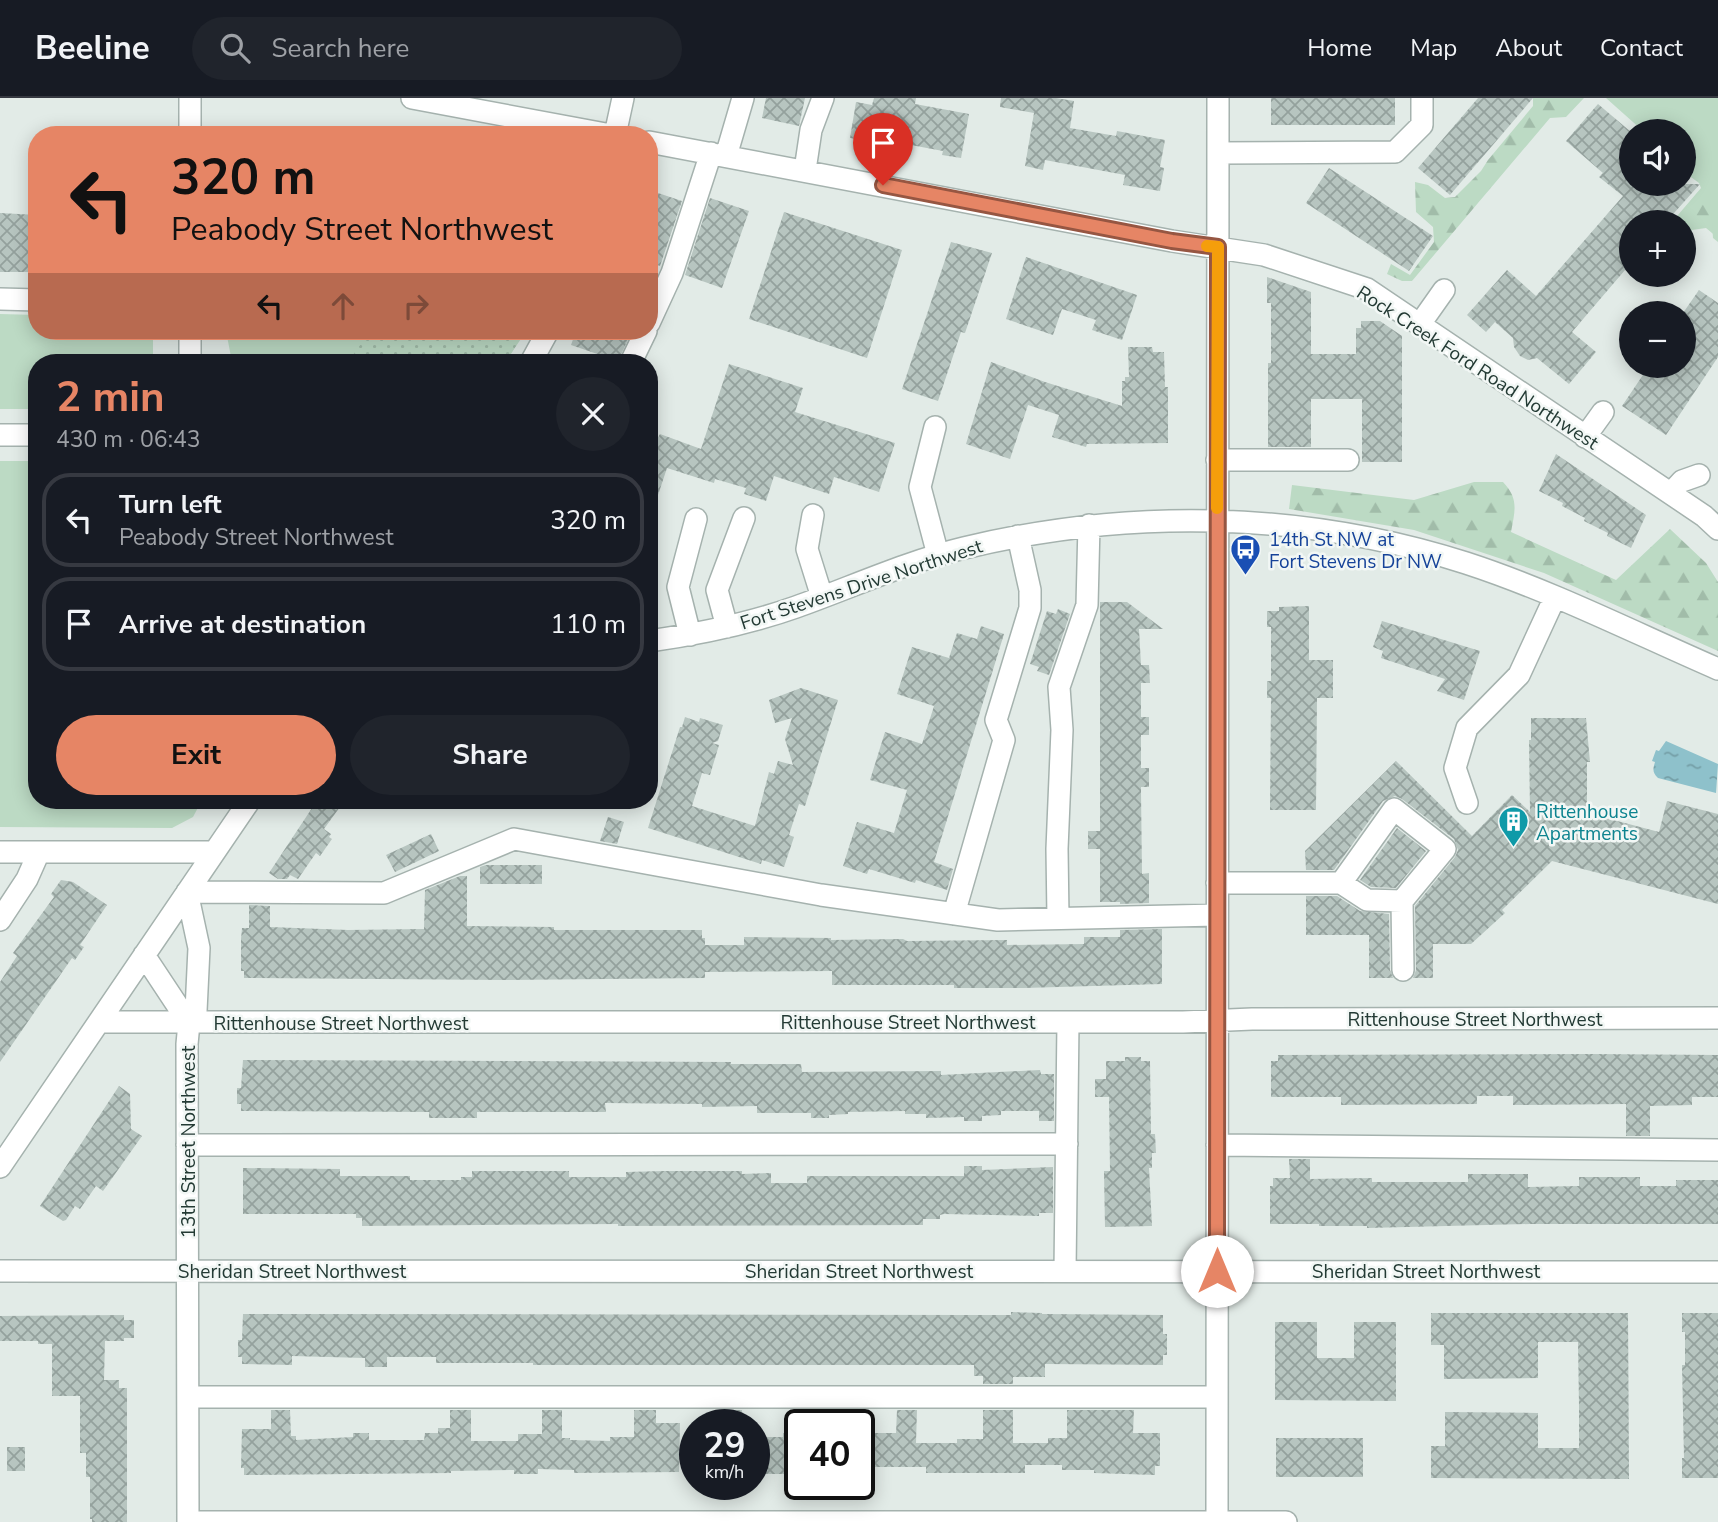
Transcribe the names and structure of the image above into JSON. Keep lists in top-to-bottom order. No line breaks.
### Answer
{"streets":{"street":["Rock Creek Ford Road Northwest","Fort Stevens Drive Northwest","Rittenhouse Street Northwest","13th Street Northwest","Sheridan Street Northwest"]},"crossings":[["Rittenhouse Street Northwest","13th Street Northwest"],["13th Street Northwest","Sheridan Street Northwest"]],"places":{"bus stop":["14th St NW at Fort Stevens Dr NW"],"building":["Rittenhouse Apartments"]},"page":{"header":"Beeline","search":"Search here","nav":["Home","Map","About","Contact"],"map_buttons":["+","−"],"turn":["320 m","Peabody Street Northwest"],"heading":["2 min","430 m · 06:43"],"list":[{"name":"Turn left","note":"Peabody Street Northwest","value":"320 m"},{"name":"Arrive at destination","value":"110 m"}],"buttons":["Exit","Share"],"speed":"29 km/h","limit":"40"}}
